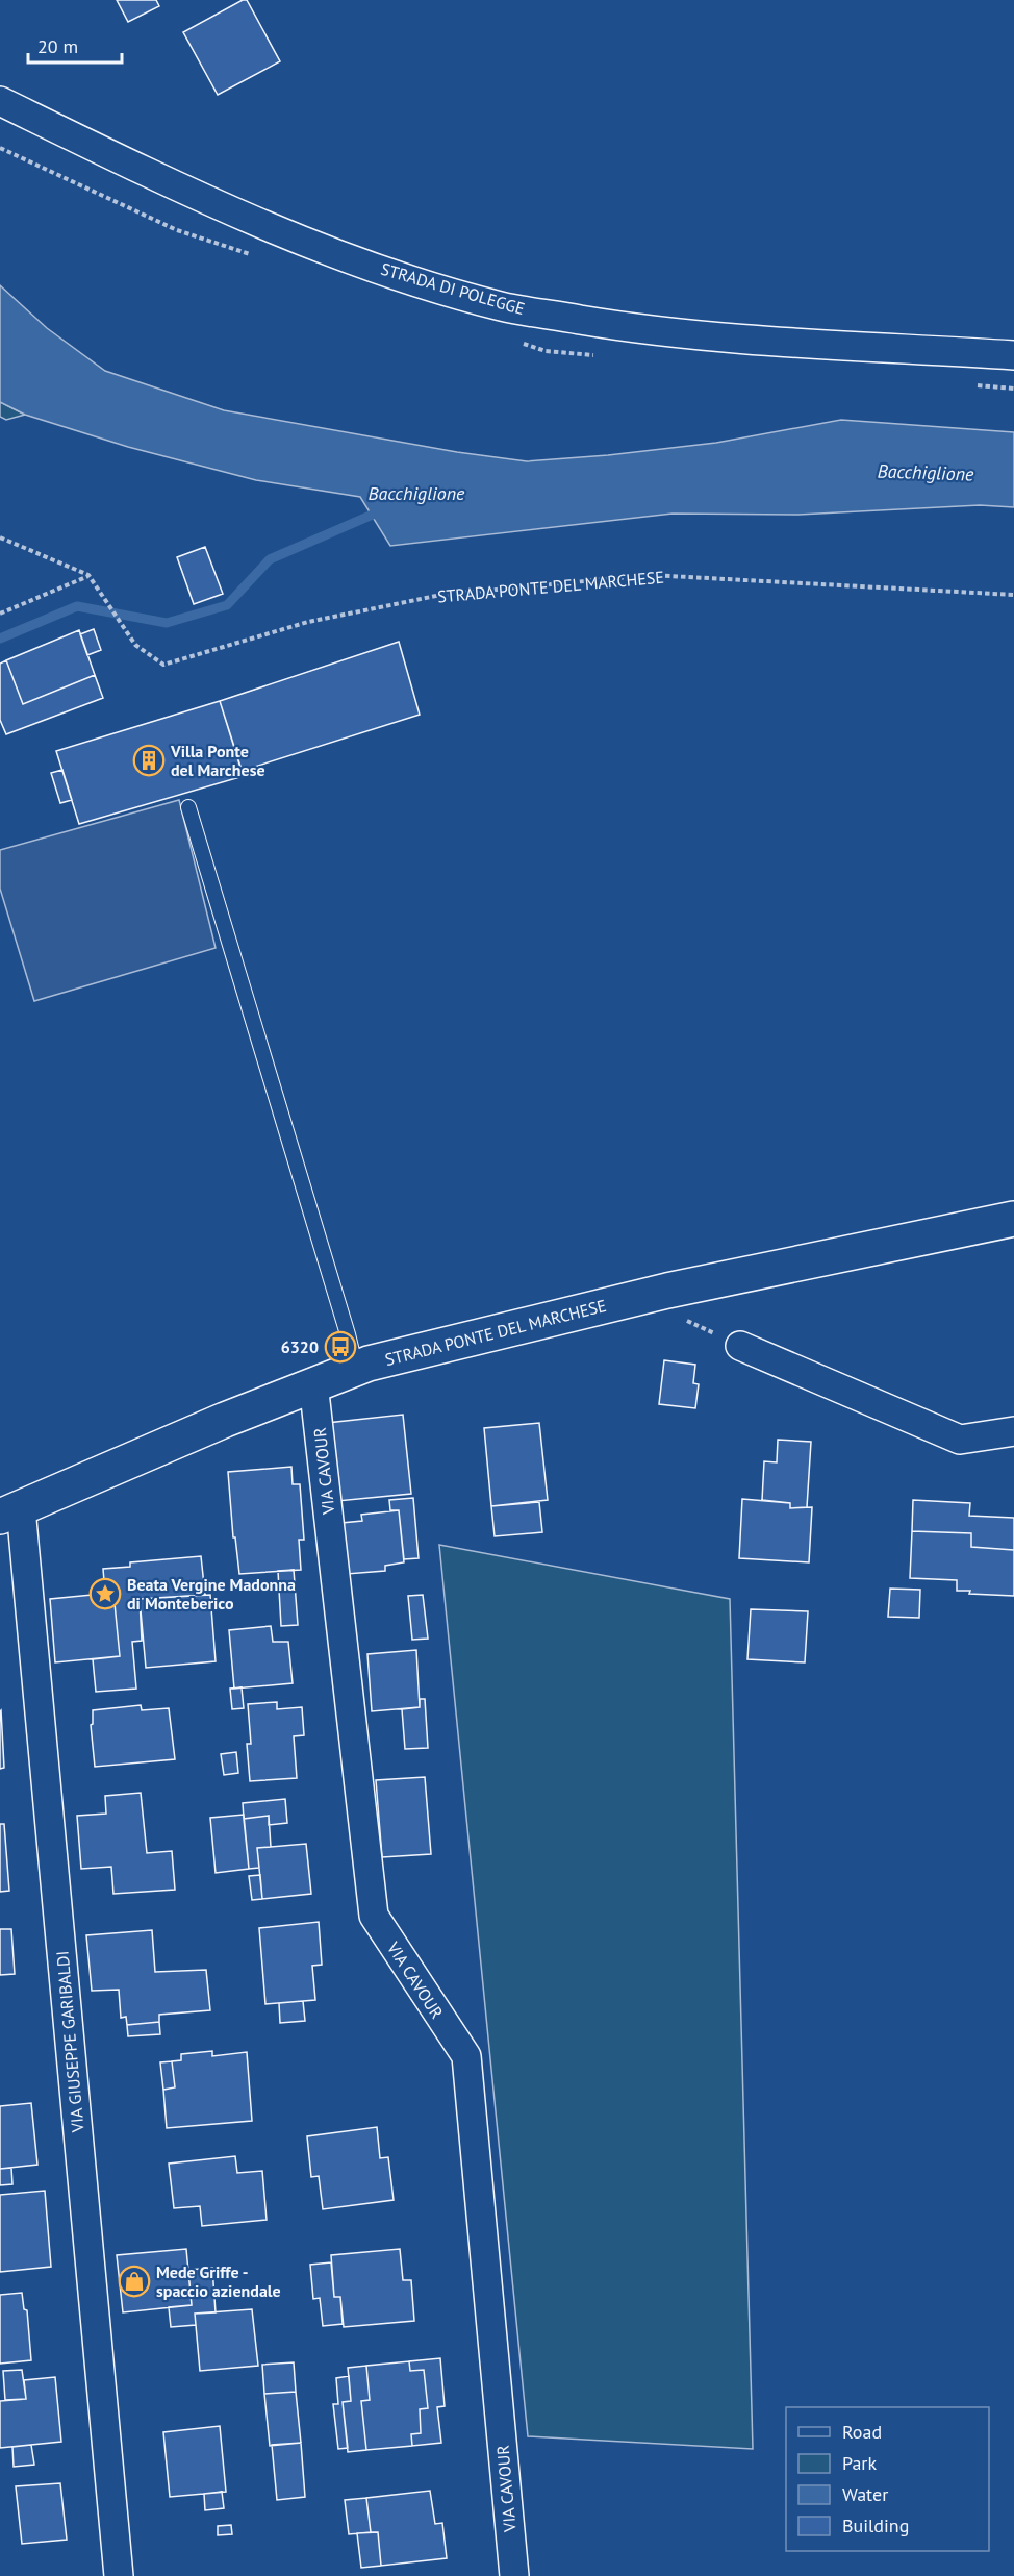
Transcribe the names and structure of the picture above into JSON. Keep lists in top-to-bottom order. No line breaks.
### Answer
{"streets":{"main road":["STRADA PONTE DEL MARCHESE"],"street":["STRADA DI POLEGGE","VIA CAVOUR","VIA GIUSEPPE GARIBALDI"]},"crossings":[["STRADA PONTE DEL MARCHESE","VIA CAVOUR"],["STRADA PONTE DEL MARCHESE","VIA GIUSEPPE GARIBALDI"]],"water":["Bacchiglione"],"places":{"building":["Villa Ponte del Marchese"],"bus stop":["6320"],"place":["Beata Vergine Madonna di Monteberico"],"shop":["Mede Griffe - spaccio aziendale"]},"legend":["Road","Park","Water","Building"],"scale_bar":"20 m"}
